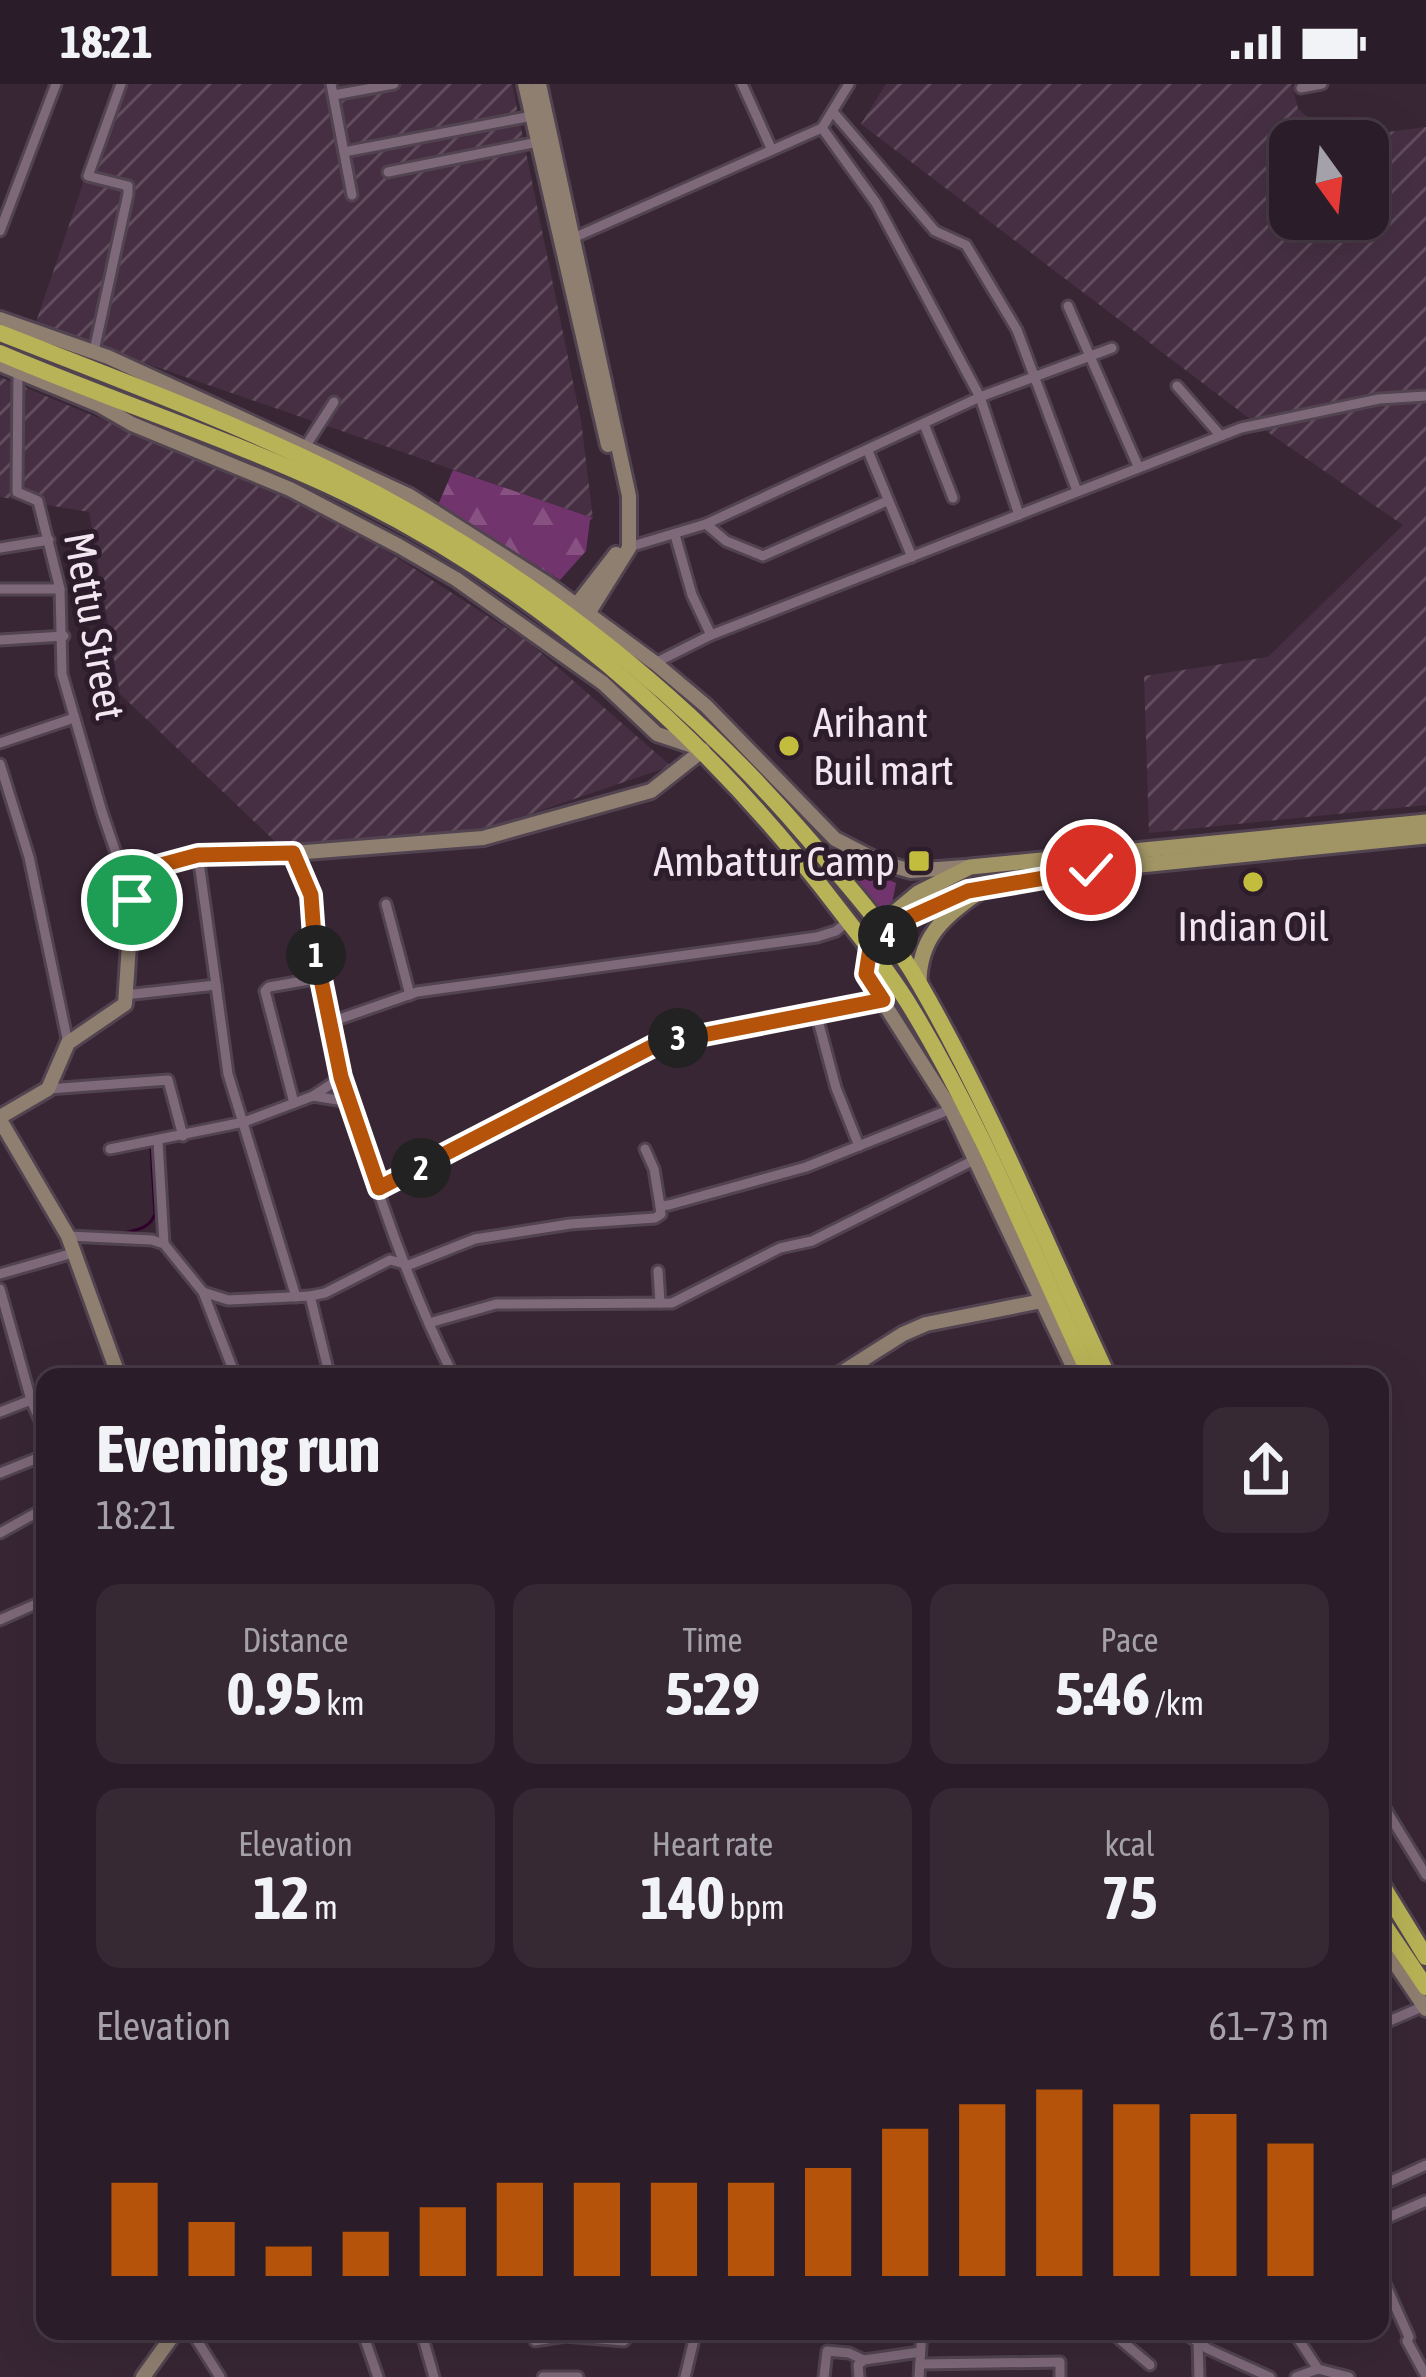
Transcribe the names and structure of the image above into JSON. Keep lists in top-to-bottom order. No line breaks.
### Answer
{"streets":{"street":["Mettu Street"]},"places":{"other":["Arihant Buil mart","Indian Oil"],"transit":["Ambattur Camp"]},"north":"bottom","page":{"status":"18:21","pins":["4","1","3","2"],"heading":["Evening run","18:21"],"stats":[["Distance","0.95 km"],["Time","5:29"],["Pace","5:46 /km"],["Elevation","12 m"],["Heart rate","140 bpm"],["kcal","75"]],"chart":["Elevation","61–73 m"]}}
